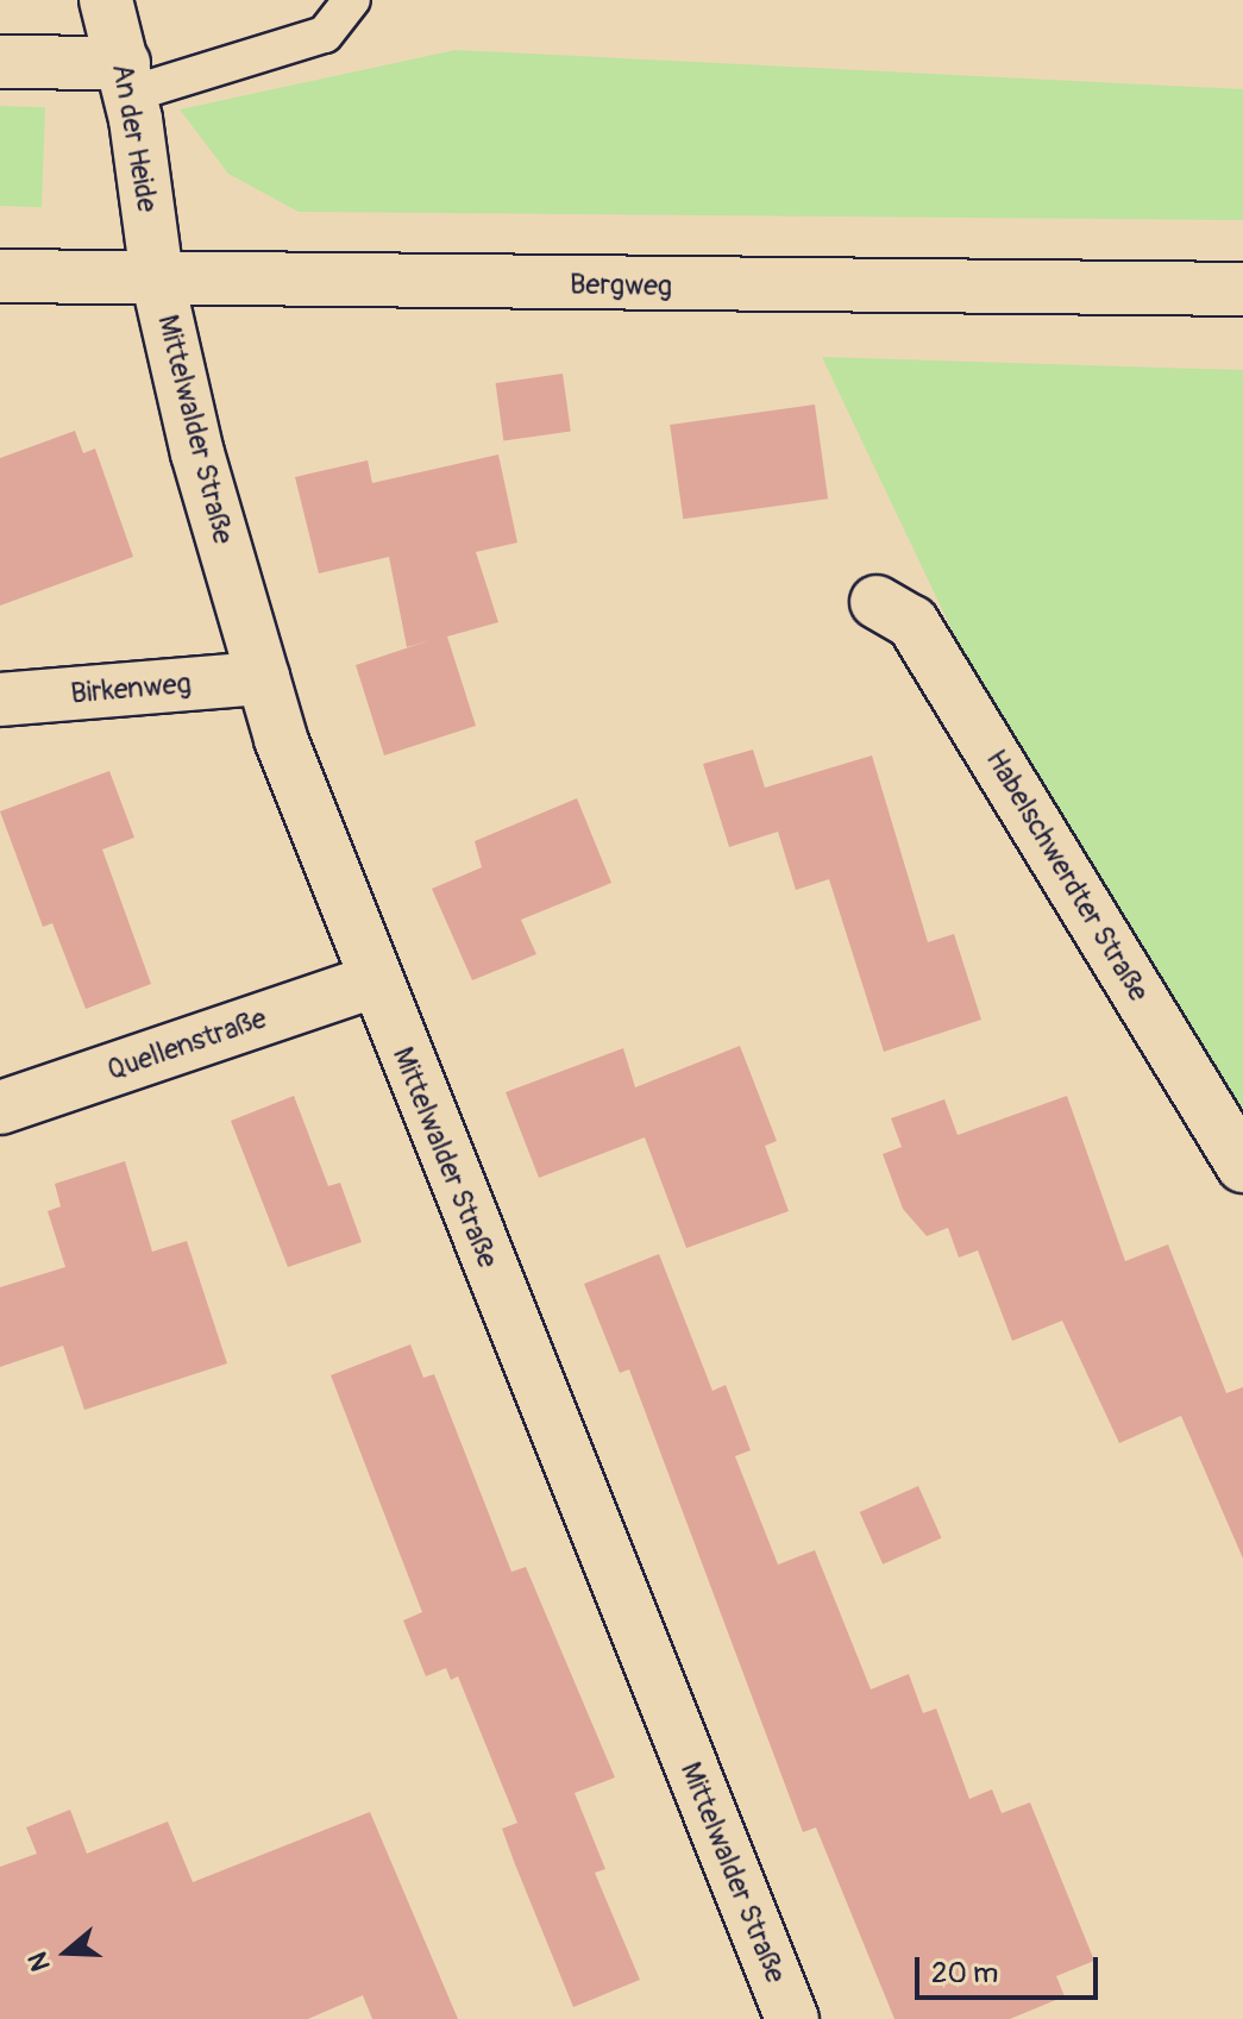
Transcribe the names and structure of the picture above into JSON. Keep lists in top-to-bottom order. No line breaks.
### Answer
{"streets":{"street":["An der Heide","Bergweg","Mittelwalder Straße","Birkenweg","Habelschwerdter Straße","Quellenstraße"]},"crossings":[["An der Heide","Bergweg"],["An der Heide","Mittelwalder Straße"],["Bergweg","Mittelwalder Straße"],["Mittelwalder Straße","Birkenweg"],["Mittelwalder Straße","Quellenstraße"]],"scale_bar":"20 m","north":"left"}
